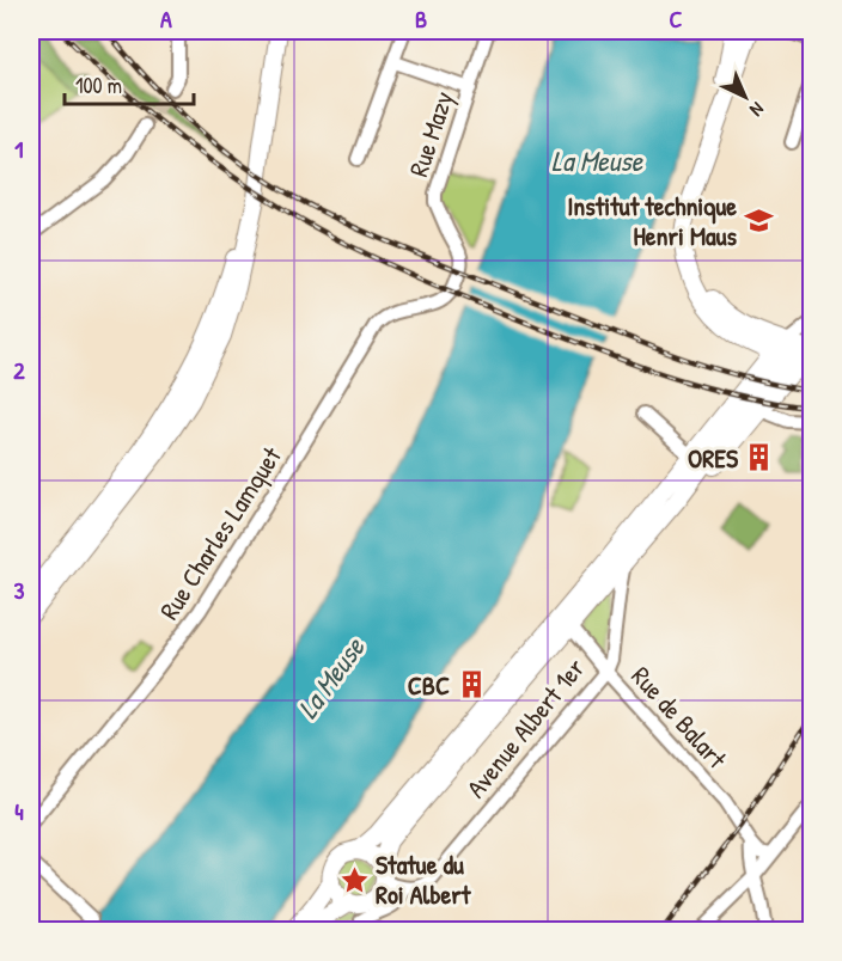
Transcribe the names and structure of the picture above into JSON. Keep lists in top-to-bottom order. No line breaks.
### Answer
{"streets":{"main road":["Avenue Albert 1er"],"street":["Rue Mazy","Rue Charles Lamquet","Rue de Balart"]},"crossings":[["Rue Mazy","Rue Charles Lamquet"],["Rue de Balart","Avenue Albert 1er"]],"water":["La Meuse"],"places":{"school or university":["Institut technique Henri Maus"],"building":["ORES","CBC"],"place":["Statue du Roi Albert"]},"scale_bar":"100 m","north":"bottom right","grid":{"columns":["A","B","C"],"rows":["1","2","3","4"]}}
